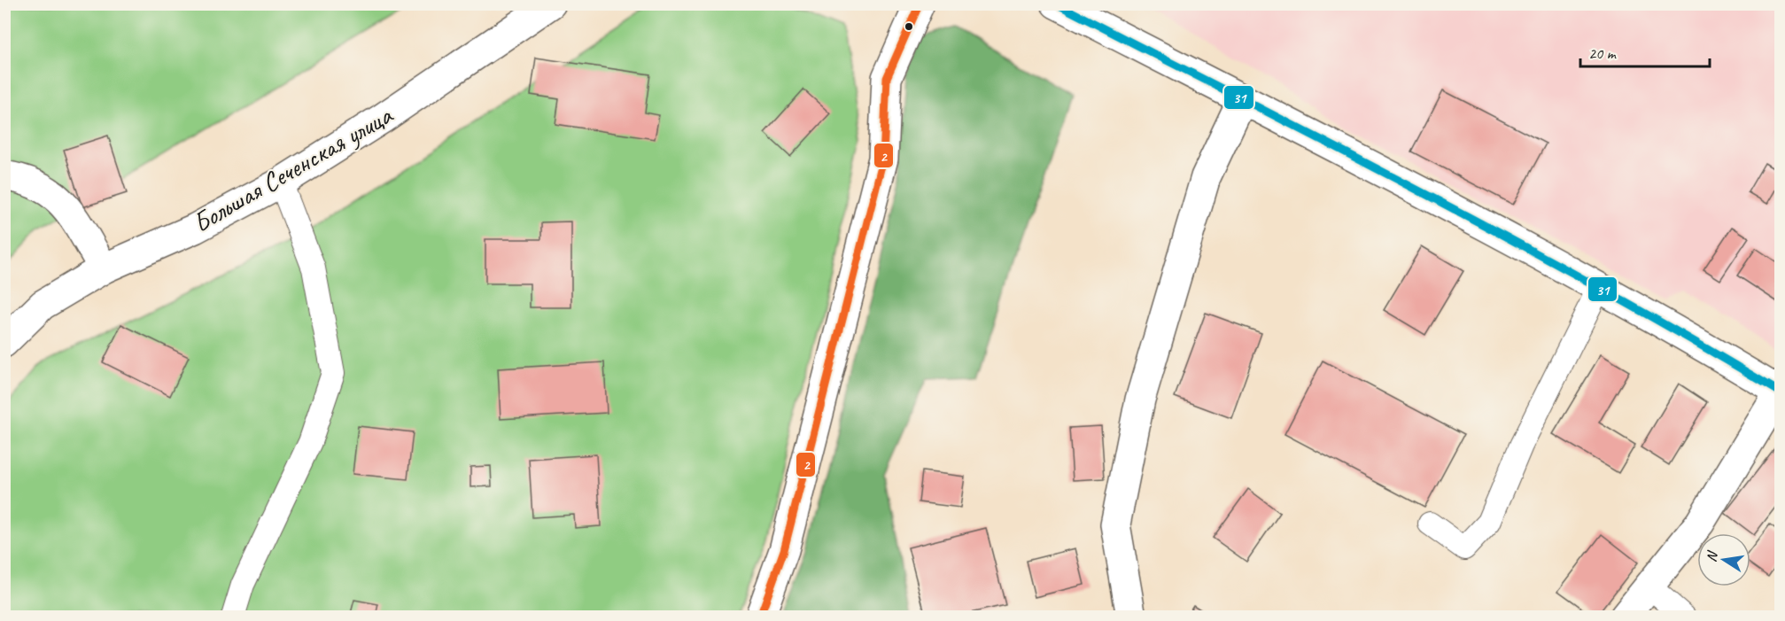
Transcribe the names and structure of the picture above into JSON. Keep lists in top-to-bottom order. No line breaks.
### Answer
{"streets":{"street":["Большая Сеченская улица"]},"lines":["transit line 31","transit line 2"],"scale_bar":"20 m","north":"left"}
